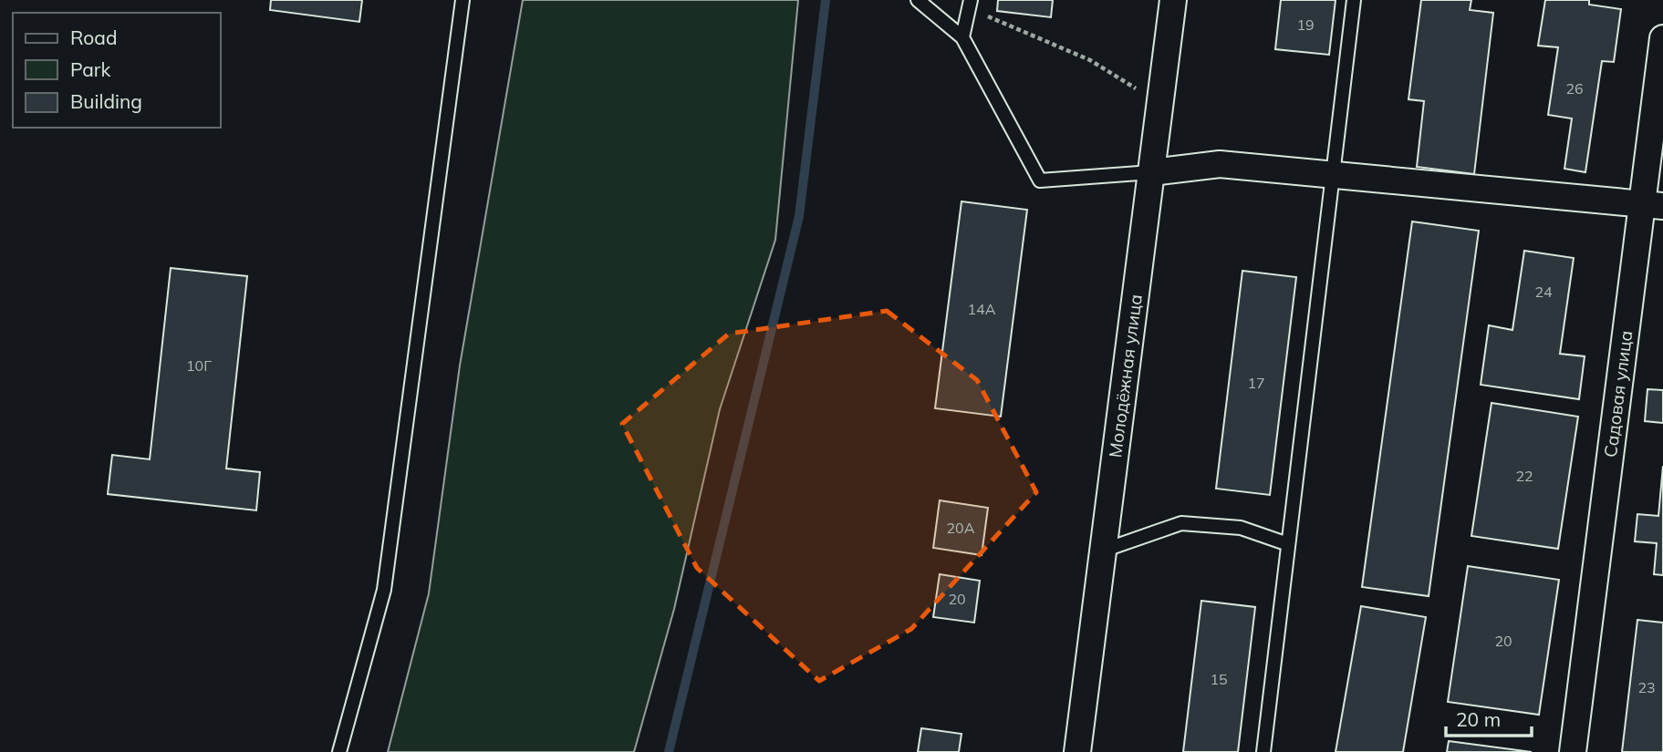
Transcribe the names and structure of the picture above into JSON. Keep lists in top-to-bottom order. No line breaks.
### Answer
{"streets":{"street":["Молодёжная улица","Садовая улица"]},"house_numbers":["19","26","24","14А","10Г","17","22","20А","20","20","15","23"],"legend":["Road","Park","Building"],"scale_bar":"20 m"}
